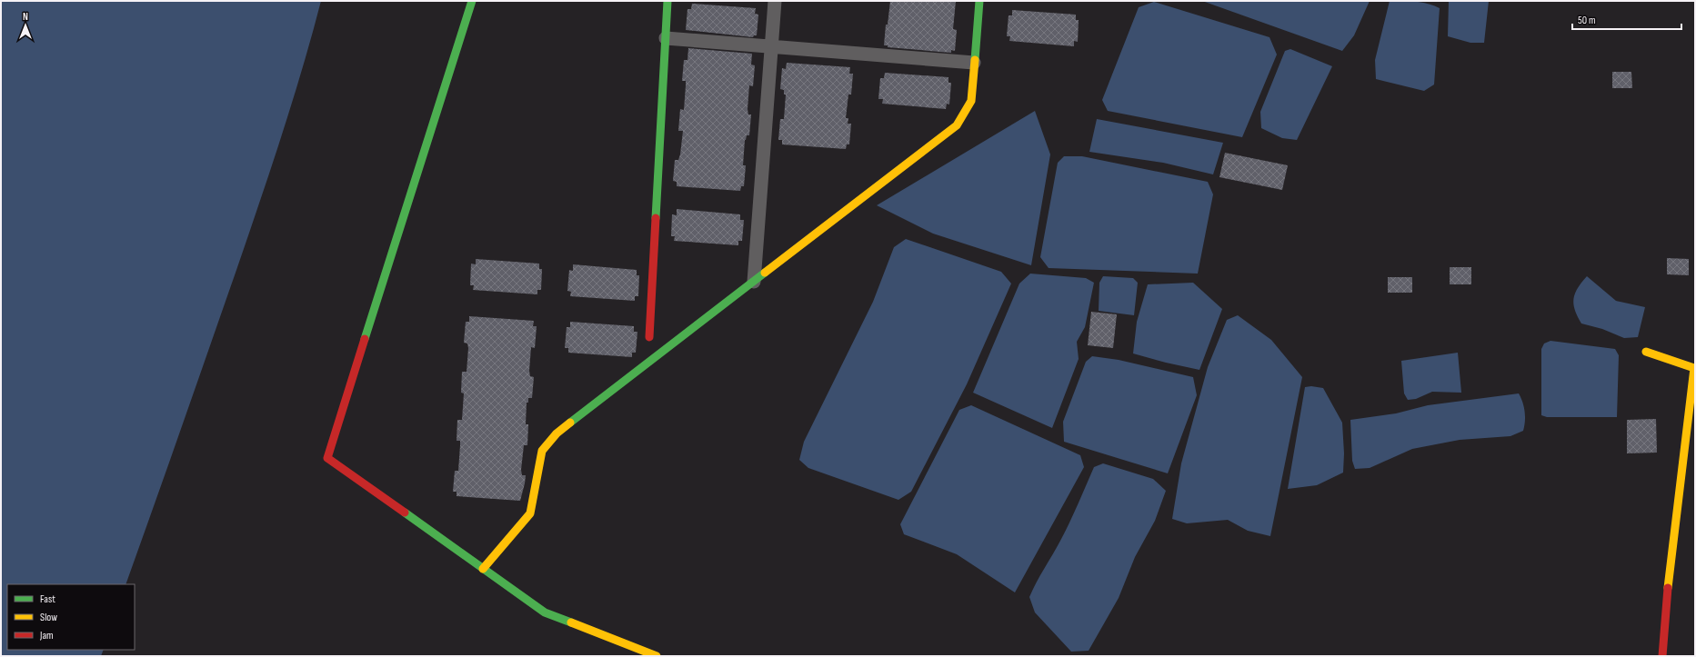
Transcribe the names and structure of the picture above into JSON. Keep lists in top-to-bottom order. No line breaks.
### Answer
{"legend":["Fast","Slow","Jam"],"scale_bar":"50 m","north":"top"}
